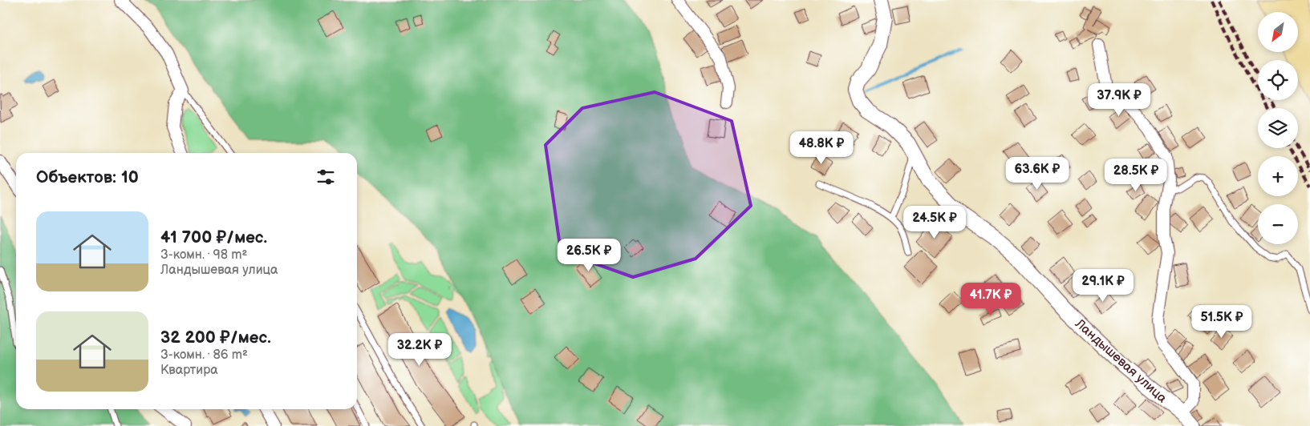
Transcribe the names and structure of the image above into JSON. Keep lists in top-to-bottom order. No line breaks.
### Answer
{"streets":{"street":["Ландышевая улица"]},"north":"bottom left","page":{"map_buttons":["+","−"],"price":["37.9K ₽","48.8K ₽","63.6K ₽","28.5K ₽","24.5K ₽","26.5K ₽","29.1K ₽","41.7K ₽","51.5K ₽","32.2K ₽"],"heading":"Объектов: 10","list":[{"name":"41 700 ₽/мес.","note":"3-комн. · 98 m² · Ландышевая улица"},{"name":"32 200 ₽/мес.","note":"3-комн. · 86 m² · Квартира"}]}}
